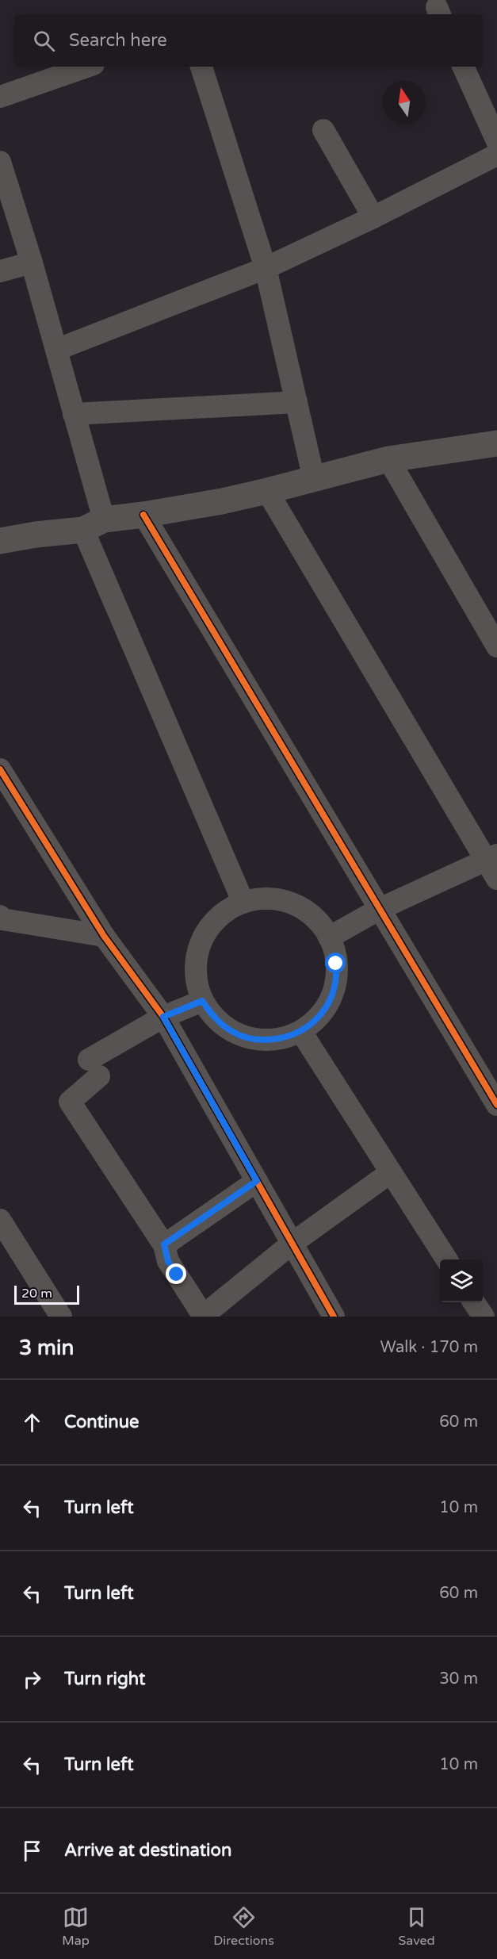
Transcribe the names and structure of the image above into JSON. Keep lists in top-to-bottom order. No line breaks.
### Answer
{"scale_bar":"20 m","north":"top","page":{"search":"Search here","scale":"20 m","heading":["3 min","Walk · 170 m"],"list":[["Continue","60 m"],["Turn left","10 m"],["Turn left","60 m"],["Turn right","30 m"],["Turn left","10 m"],"Arrive at destination"],"nav":["Map","Directions","Saved"]}}
